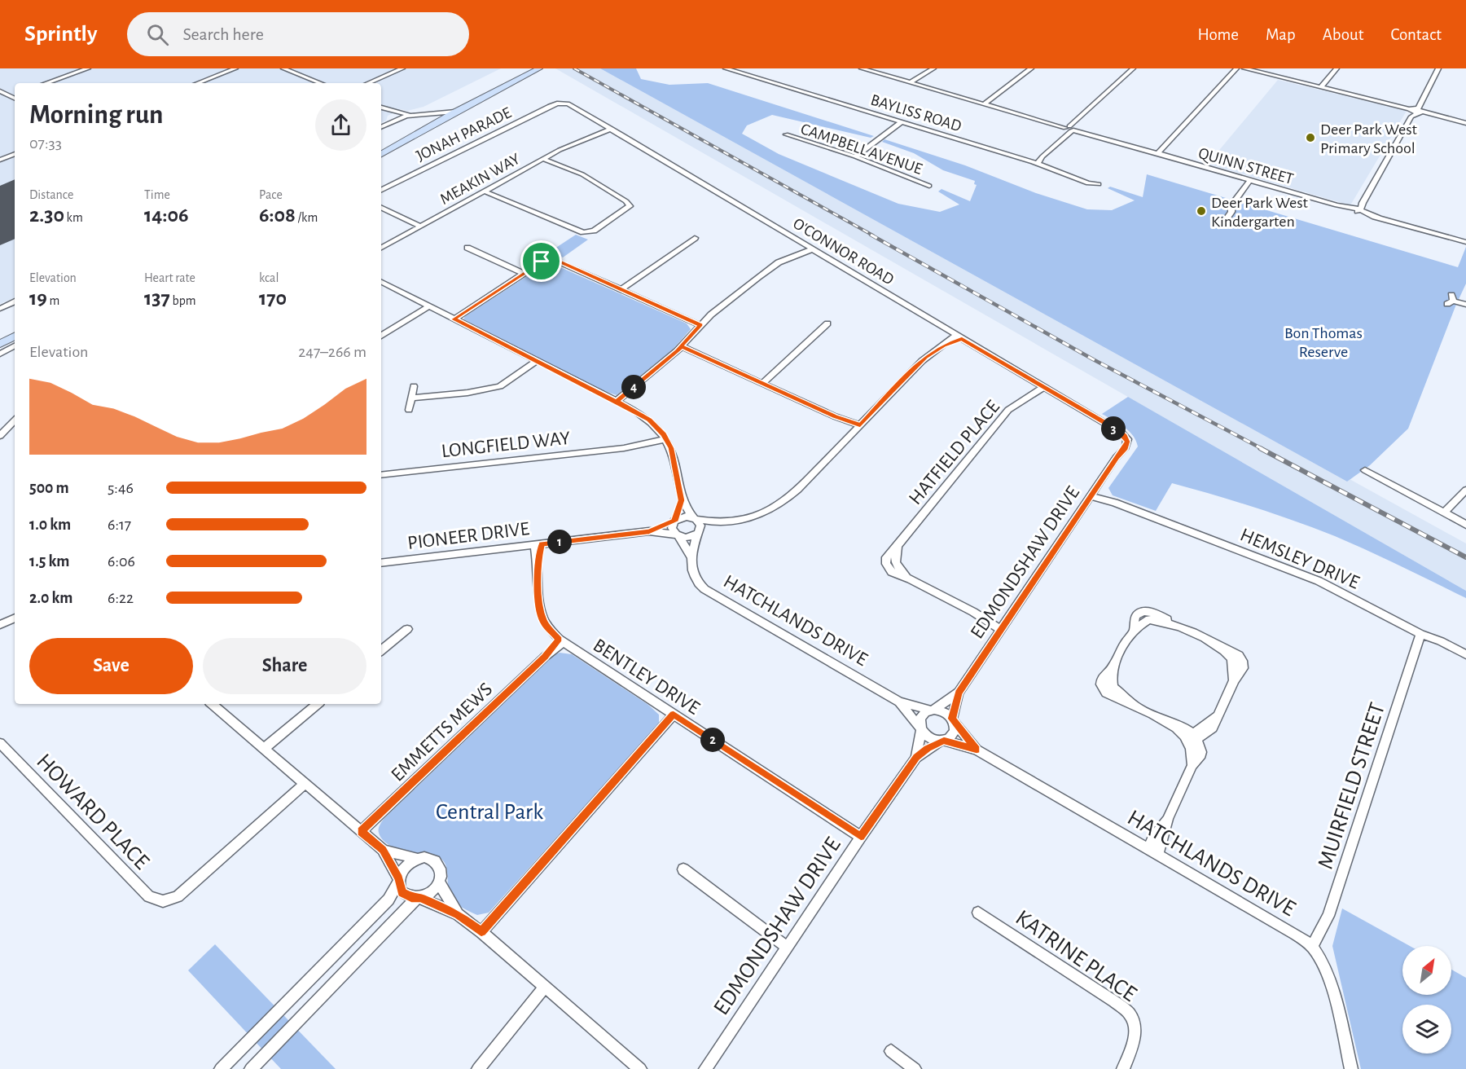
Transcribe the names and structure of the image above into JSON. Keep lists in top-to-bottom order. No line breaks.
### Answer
{"streets":{"street":["BAYLISS ROAD","JONAH PARADE","CAMPBELL AVENUE","QUINN STREET","MEAKIN WAY","O'CONNOR ROAD","LONGFIELD WAY","HATFIELD PLACE","PIONEER DRIVE","HEMSLEY DRIVE","EDMONDSHAW DRIVE","HATCHLANDS DRIVE","BENTLEY DRIVE","EMMETTS MEWS","MUIRFIELD STREET","HOWARD PLACE","KATRINE PLACE"]},"crossings":[["JONAH PARADE","O'CONNOR ROAD"],["MEAKIN WAY","O'CONNOR ROAD"],["O'CONNOR ROAD","HATFIELD PLACE"],["O'CONNOR ROAD","EDMONDSHAW DRIVE"],["HATFIELD PLACE","EDMONDSHAW DRIVE"],["PIONEER DRIVE","HATCHLANDS DRIVE"],["PIONEER DRIVE","BENTLEY DRIVE"],["HEMSLEY DRIVE","EDMONDSHAW DRIVE"],["HEMSLEY DRIVE","MUIRFIELD STREET"],["EDMONDSHAW DRIVE","HATCHLANDS DRIVE"],["EDMONDSHAW DRIVE","BENTLEY DRIVE"],["HATCHLANDS DRIVE","MUIRFIELD STREET"],["BENTLEY DRIVE","EMMETTS MEWS"]],"parks":["Bon Thomas Reserve","Central Park"],"places":["Deer Park West Primary School","Deer Park West Kindergarten"],"north":"top right","page":{"header":"Sprintly","search":"Search here","nav":["Home","Map","About","Contact"],"heading":["Morning run","07:33"],"stats":[["Distance","2.30 km"],["Time","14:06"],["Pace","6:08 /km"],["Elevation","19 m"],["Heart rate","137 bpm"],["kcal","170"]],"chart":["Elevation","247–266 m"],"pins":["4","3","1","2"],"list":[{"name":"500 m","note":"5:46"},{"name":"1.0 km","note":"6:17"},{"name":"1.5 km","note":"6:06"},{"name":"2.0 km","note":"6:22"}],"buttons":["Save","Share"]}}
